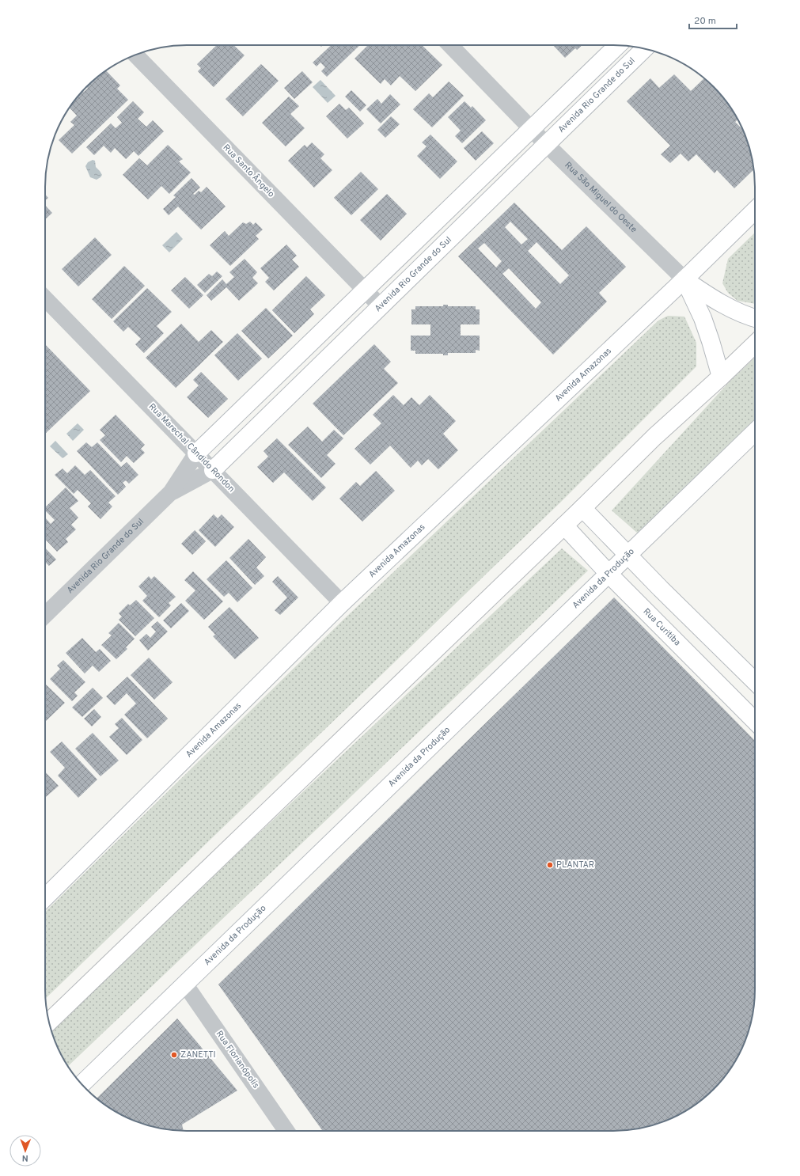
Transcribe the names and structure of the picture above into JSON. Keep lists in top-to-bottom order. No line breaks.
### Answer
{"streets":{"main road":["Avenida Rio Grande do Sul","Rua São Miguel do Oeste","Avenida Amazonas","Avenida da Produção","Rua Curitiba"],"street":["Rua Santo Ângelo","Rua Marechal Cândido Rondon","Rua Florianópolis"]},"crossings":[["Avenida Rio Grande do Sul","Rua Santo Ângelo"],["Avenida Rio Grande do Sul","Rua São Miguel do Oeste"],["Avenida Rio Grande do Sul","Rua Marechal Cândido Rondon"],["Rua São Miguel do Oeste","Avenida Amazonas"],["Avenida Amazonas","Rua Marechal Cândido Rondon"],["Avenida da Produção","Rua Curitiba"],["Avenida da Produção","Rua Florianópolis"]],"places":["PLANTAR","ZANETTI"],"scale_bar":"20 m","north":"bottom"}
